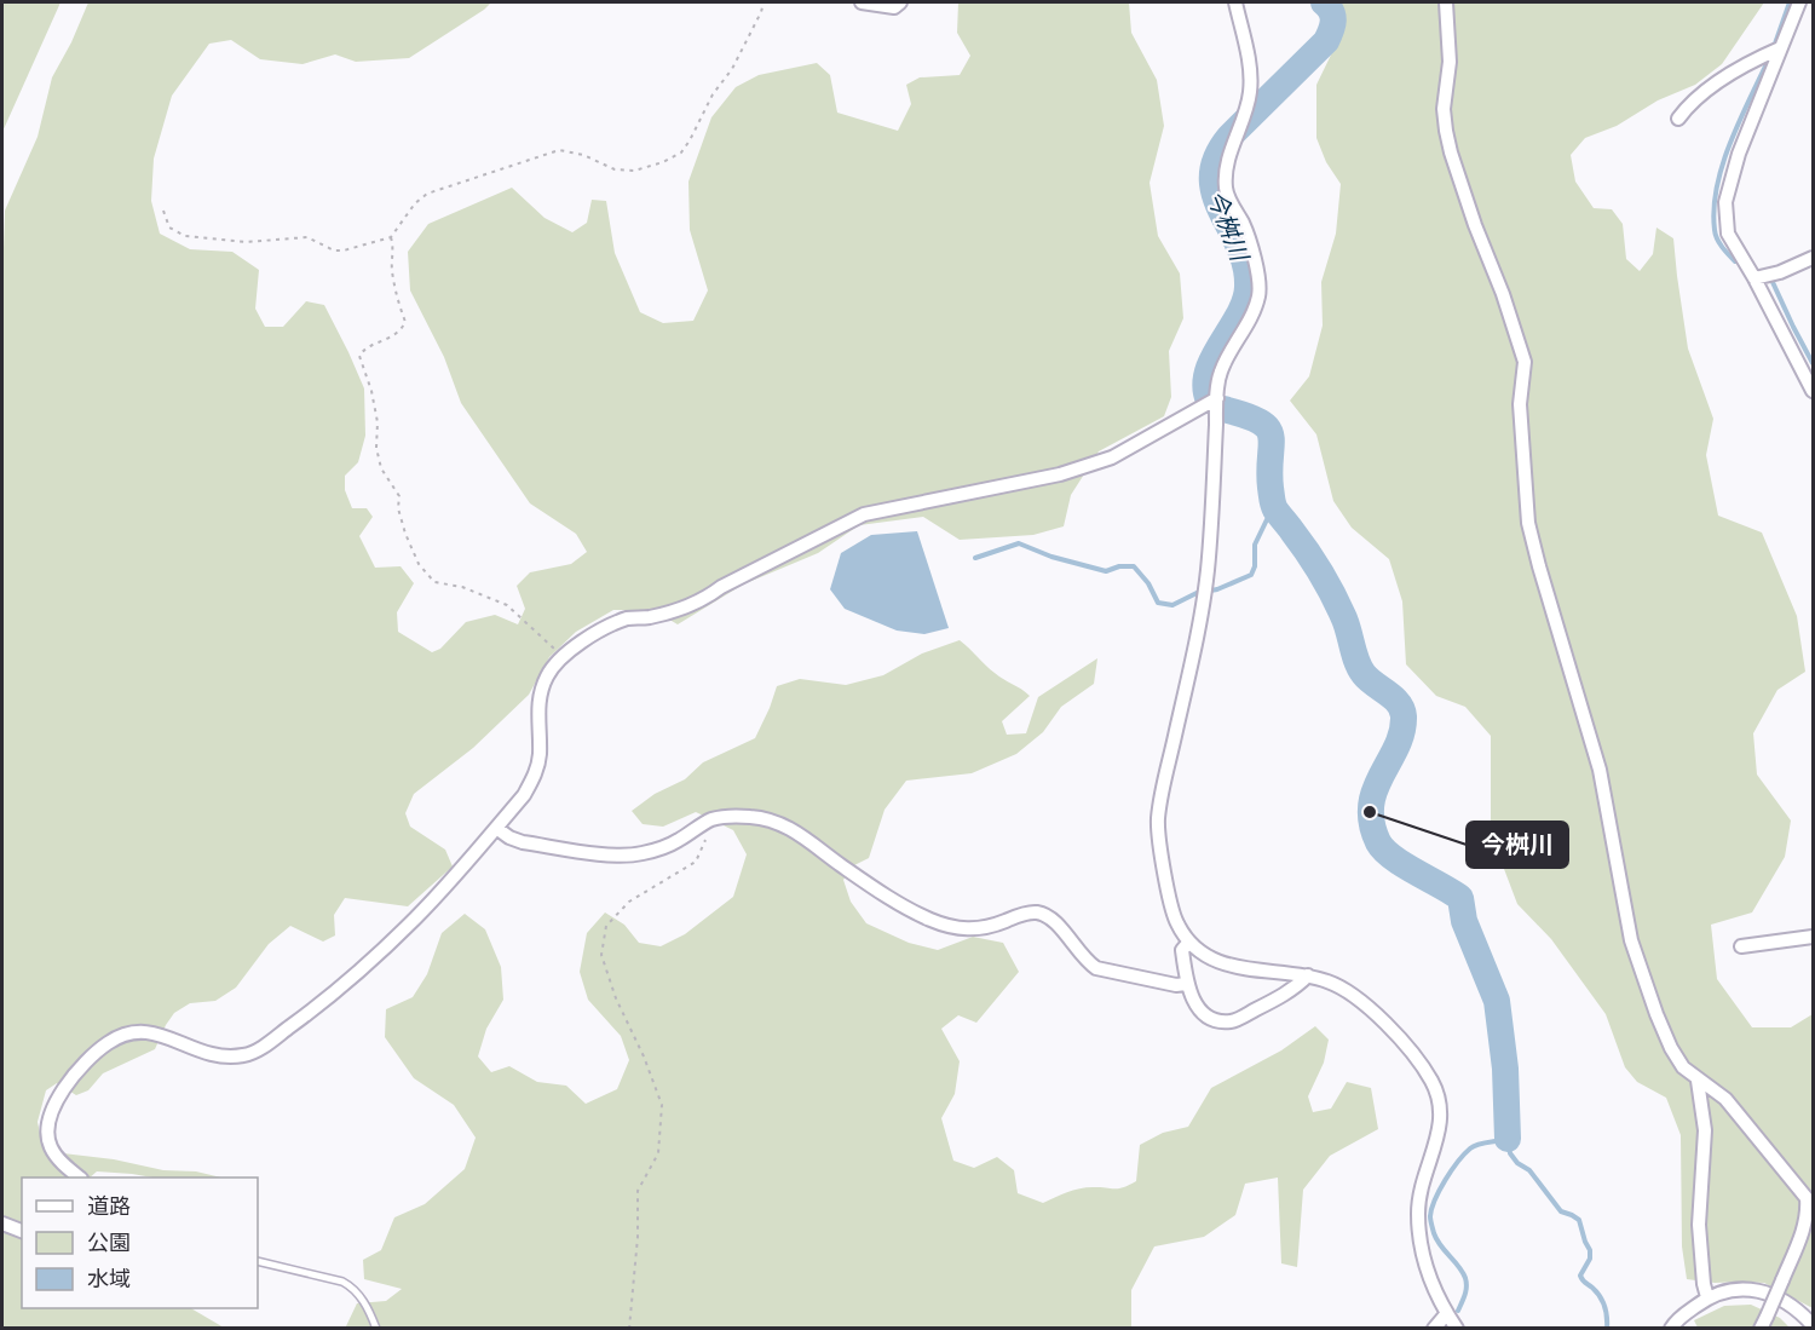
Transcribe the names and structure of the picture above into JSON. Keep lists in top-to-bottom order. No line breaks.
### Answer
{"water":["今桝川"],"places":["今桝川"],"legend":["道路","公園","水域"]}
